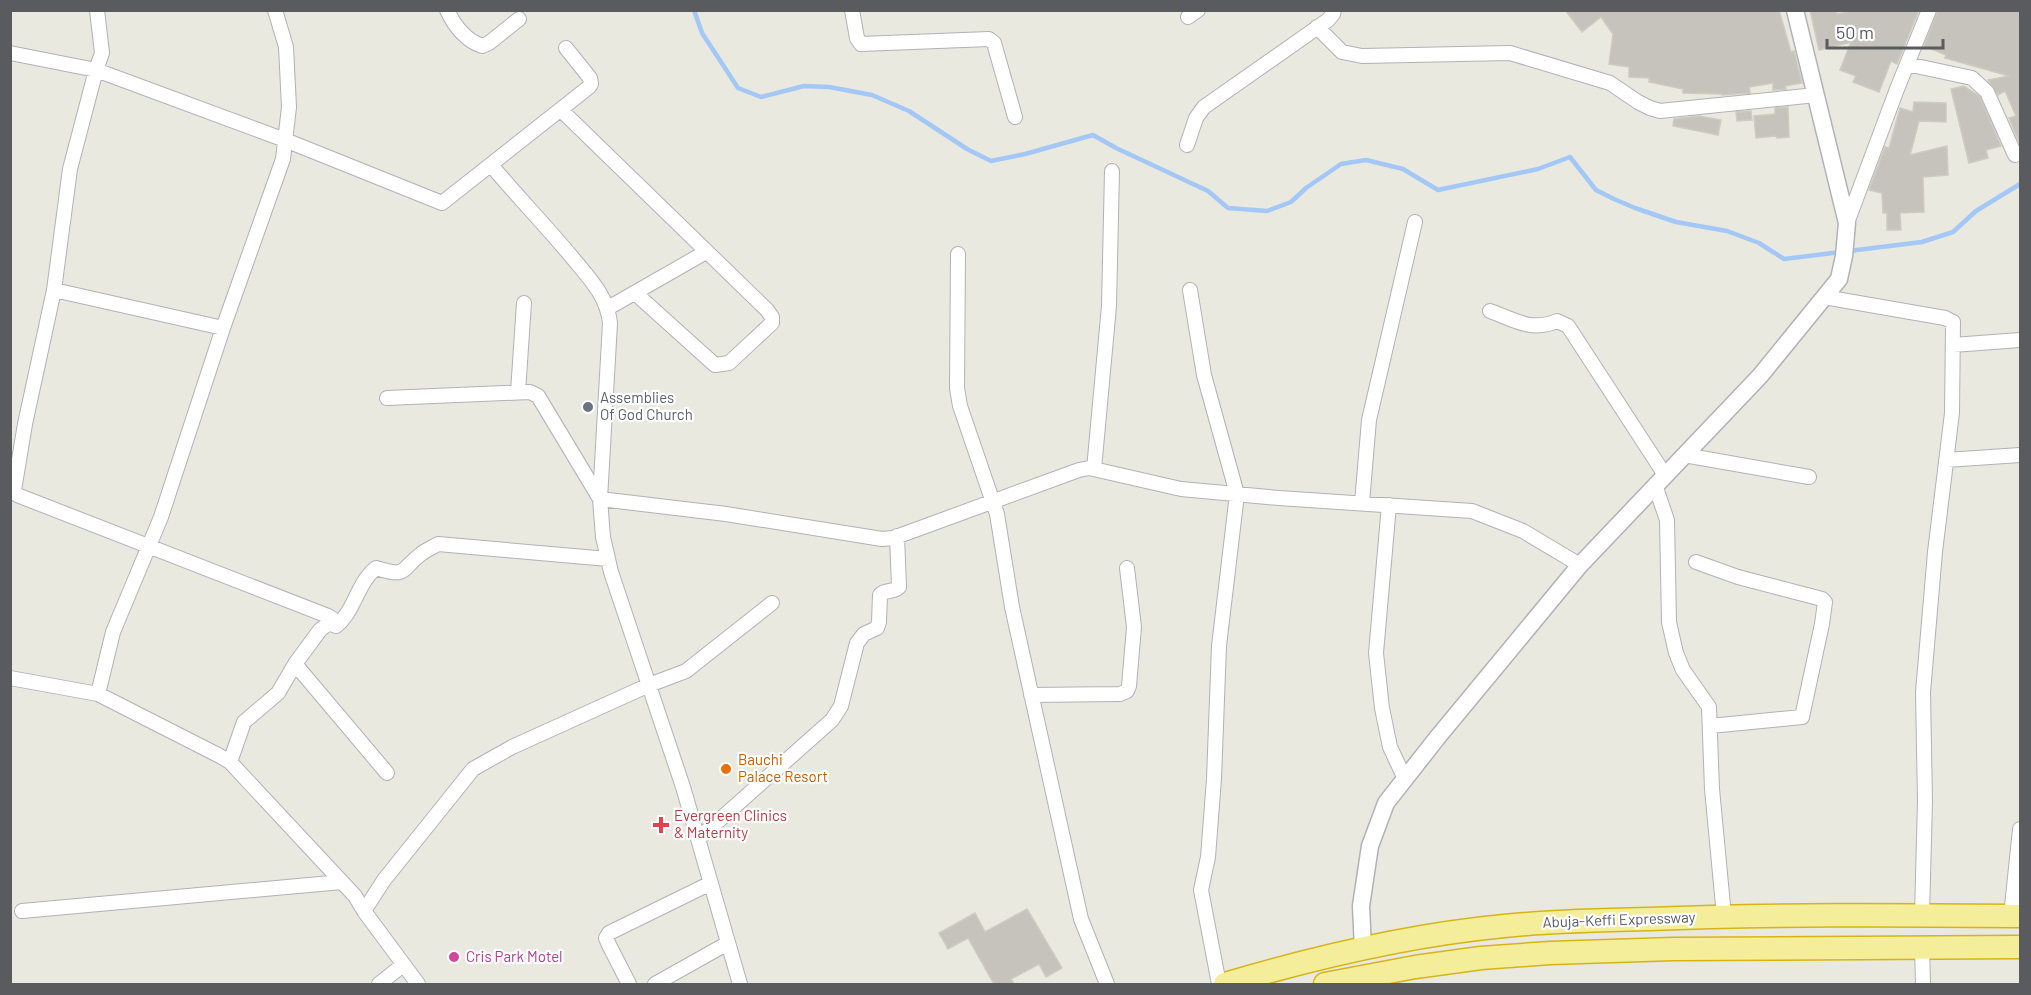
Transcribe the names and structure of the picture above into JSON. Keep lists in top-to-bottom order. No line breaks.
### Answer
{"streets":{"highway":["Abuja-Keffi Expressway"]},"places":{"other":["Assemblies Of God Church","Bauchi Palace Resort","Cris Park Motel"],"health":["Evergreen Clinics & Maternity"]},"scale_bar":"50 m"}
